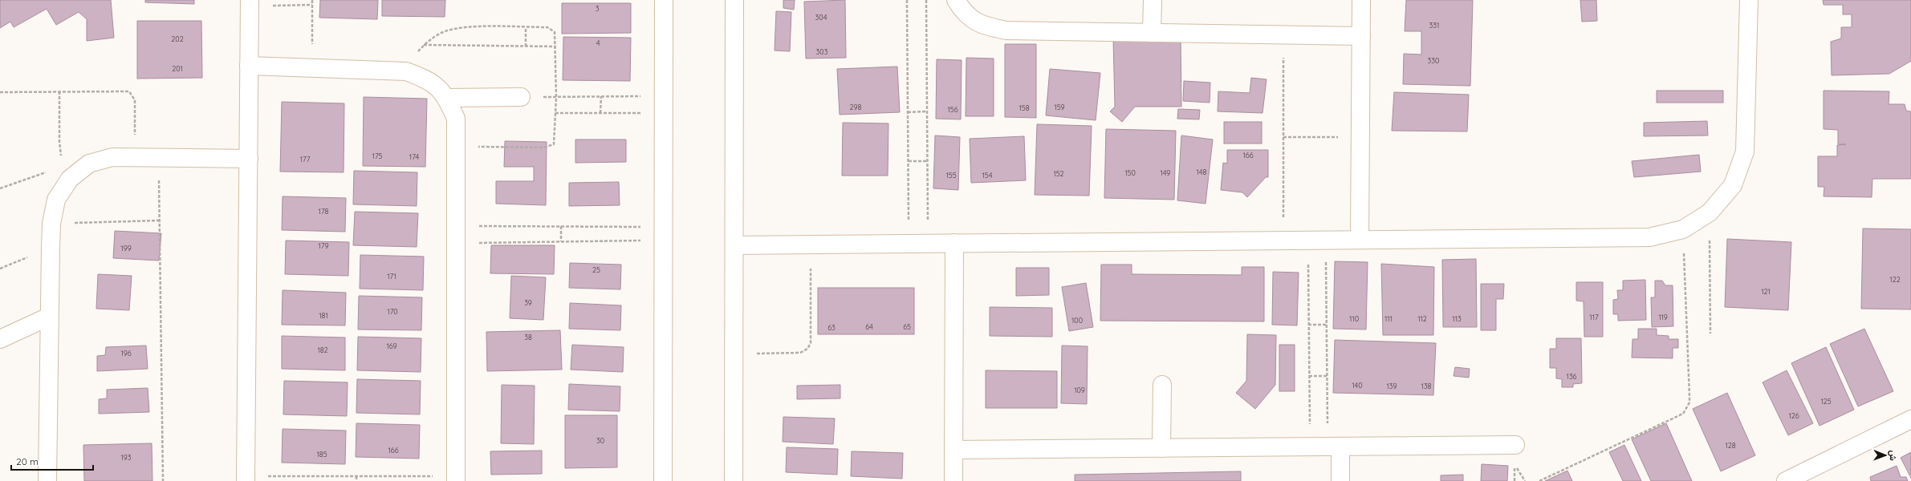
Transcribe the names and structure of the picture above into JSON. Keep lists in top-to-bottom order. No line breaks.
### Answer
{"house_numbers":["3","304","331","202","4","303","330","201","298","159","158","156","166","175","174","177","148","150","149","152","155","154","178","179","199","25","171","122","121","39","170","181","117","119","110","111","112","113","100","64","65","63","38","169","182","196","136","140","139","138","109","125","126","30","128","166","185","193"],"scale_bar":"20 m","north":"right"}
